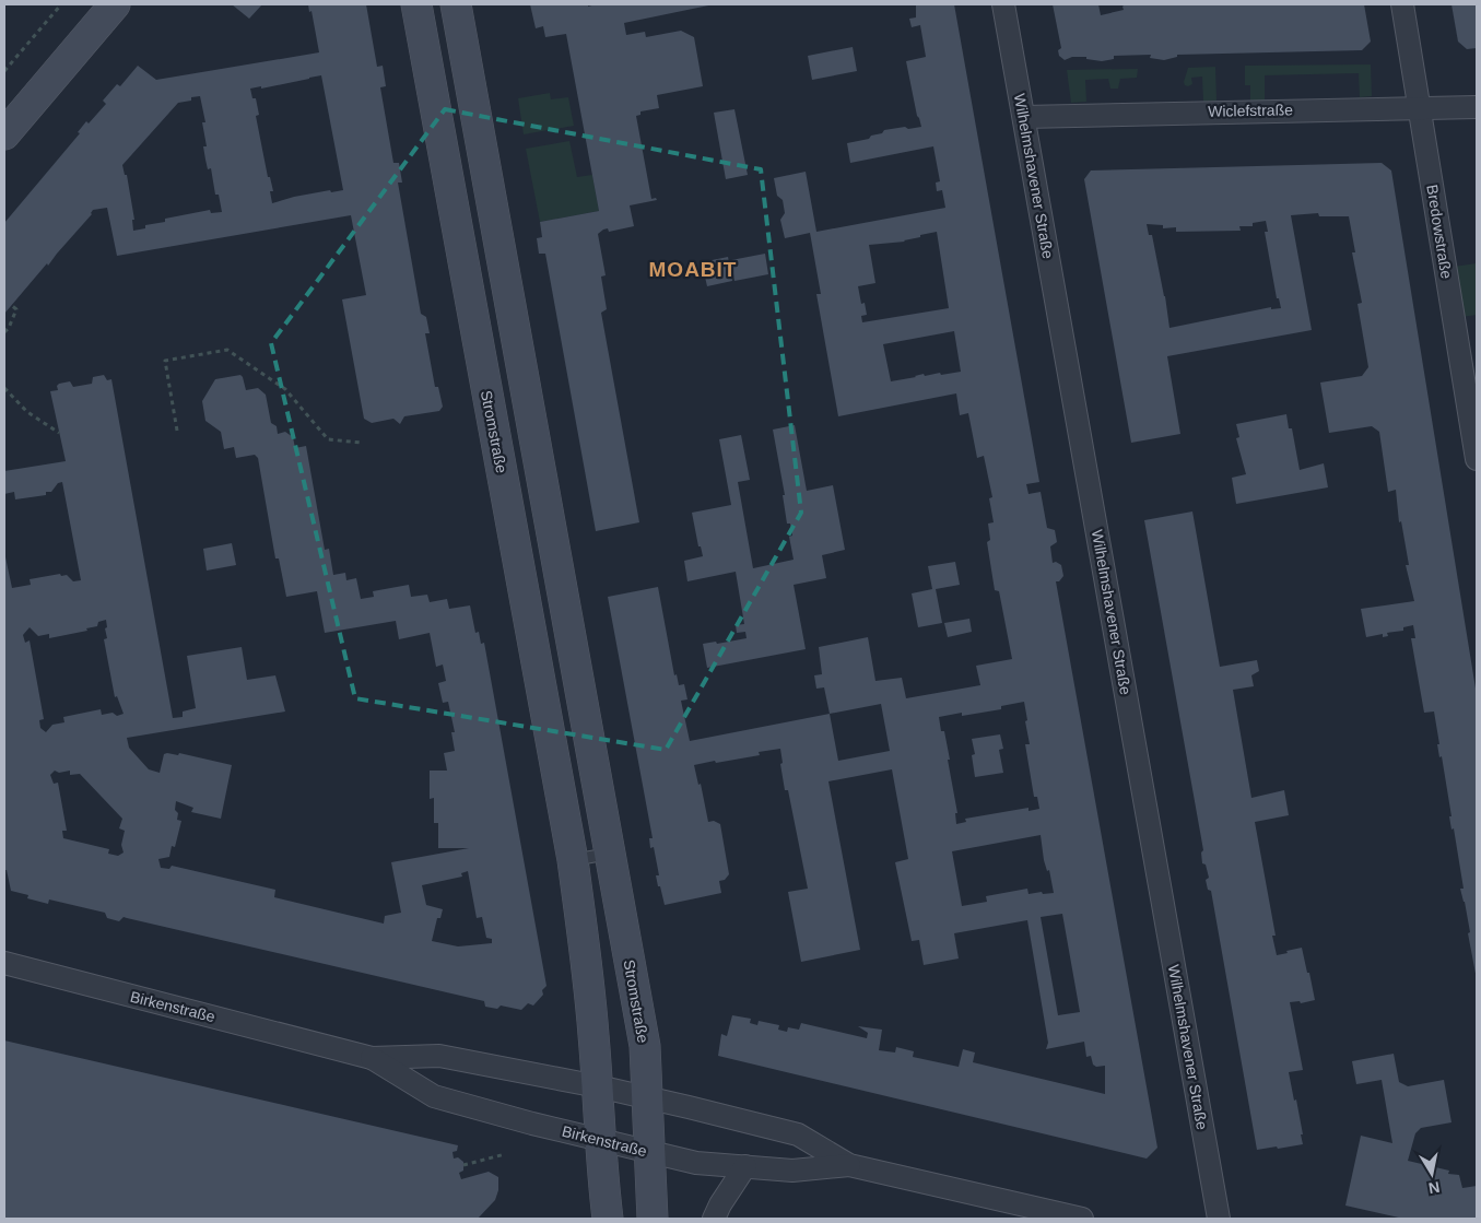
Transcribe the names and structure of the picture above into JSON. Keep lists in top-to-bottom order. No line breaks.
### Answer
{"streets":{"main road":["Stromstraße"],"street":["Wiclefstraße","Wilhelmshavener Straße","Bredowstraße","Birkenstraße"]},"crossings":[["Wiclefstraße","Wilhelmshavener Straße"],["Wiclefstraße","Bredowstraße"],["Stromstraße","Birkenstraße"]],"districts":["MOABIT"],"north":"bottom"}
